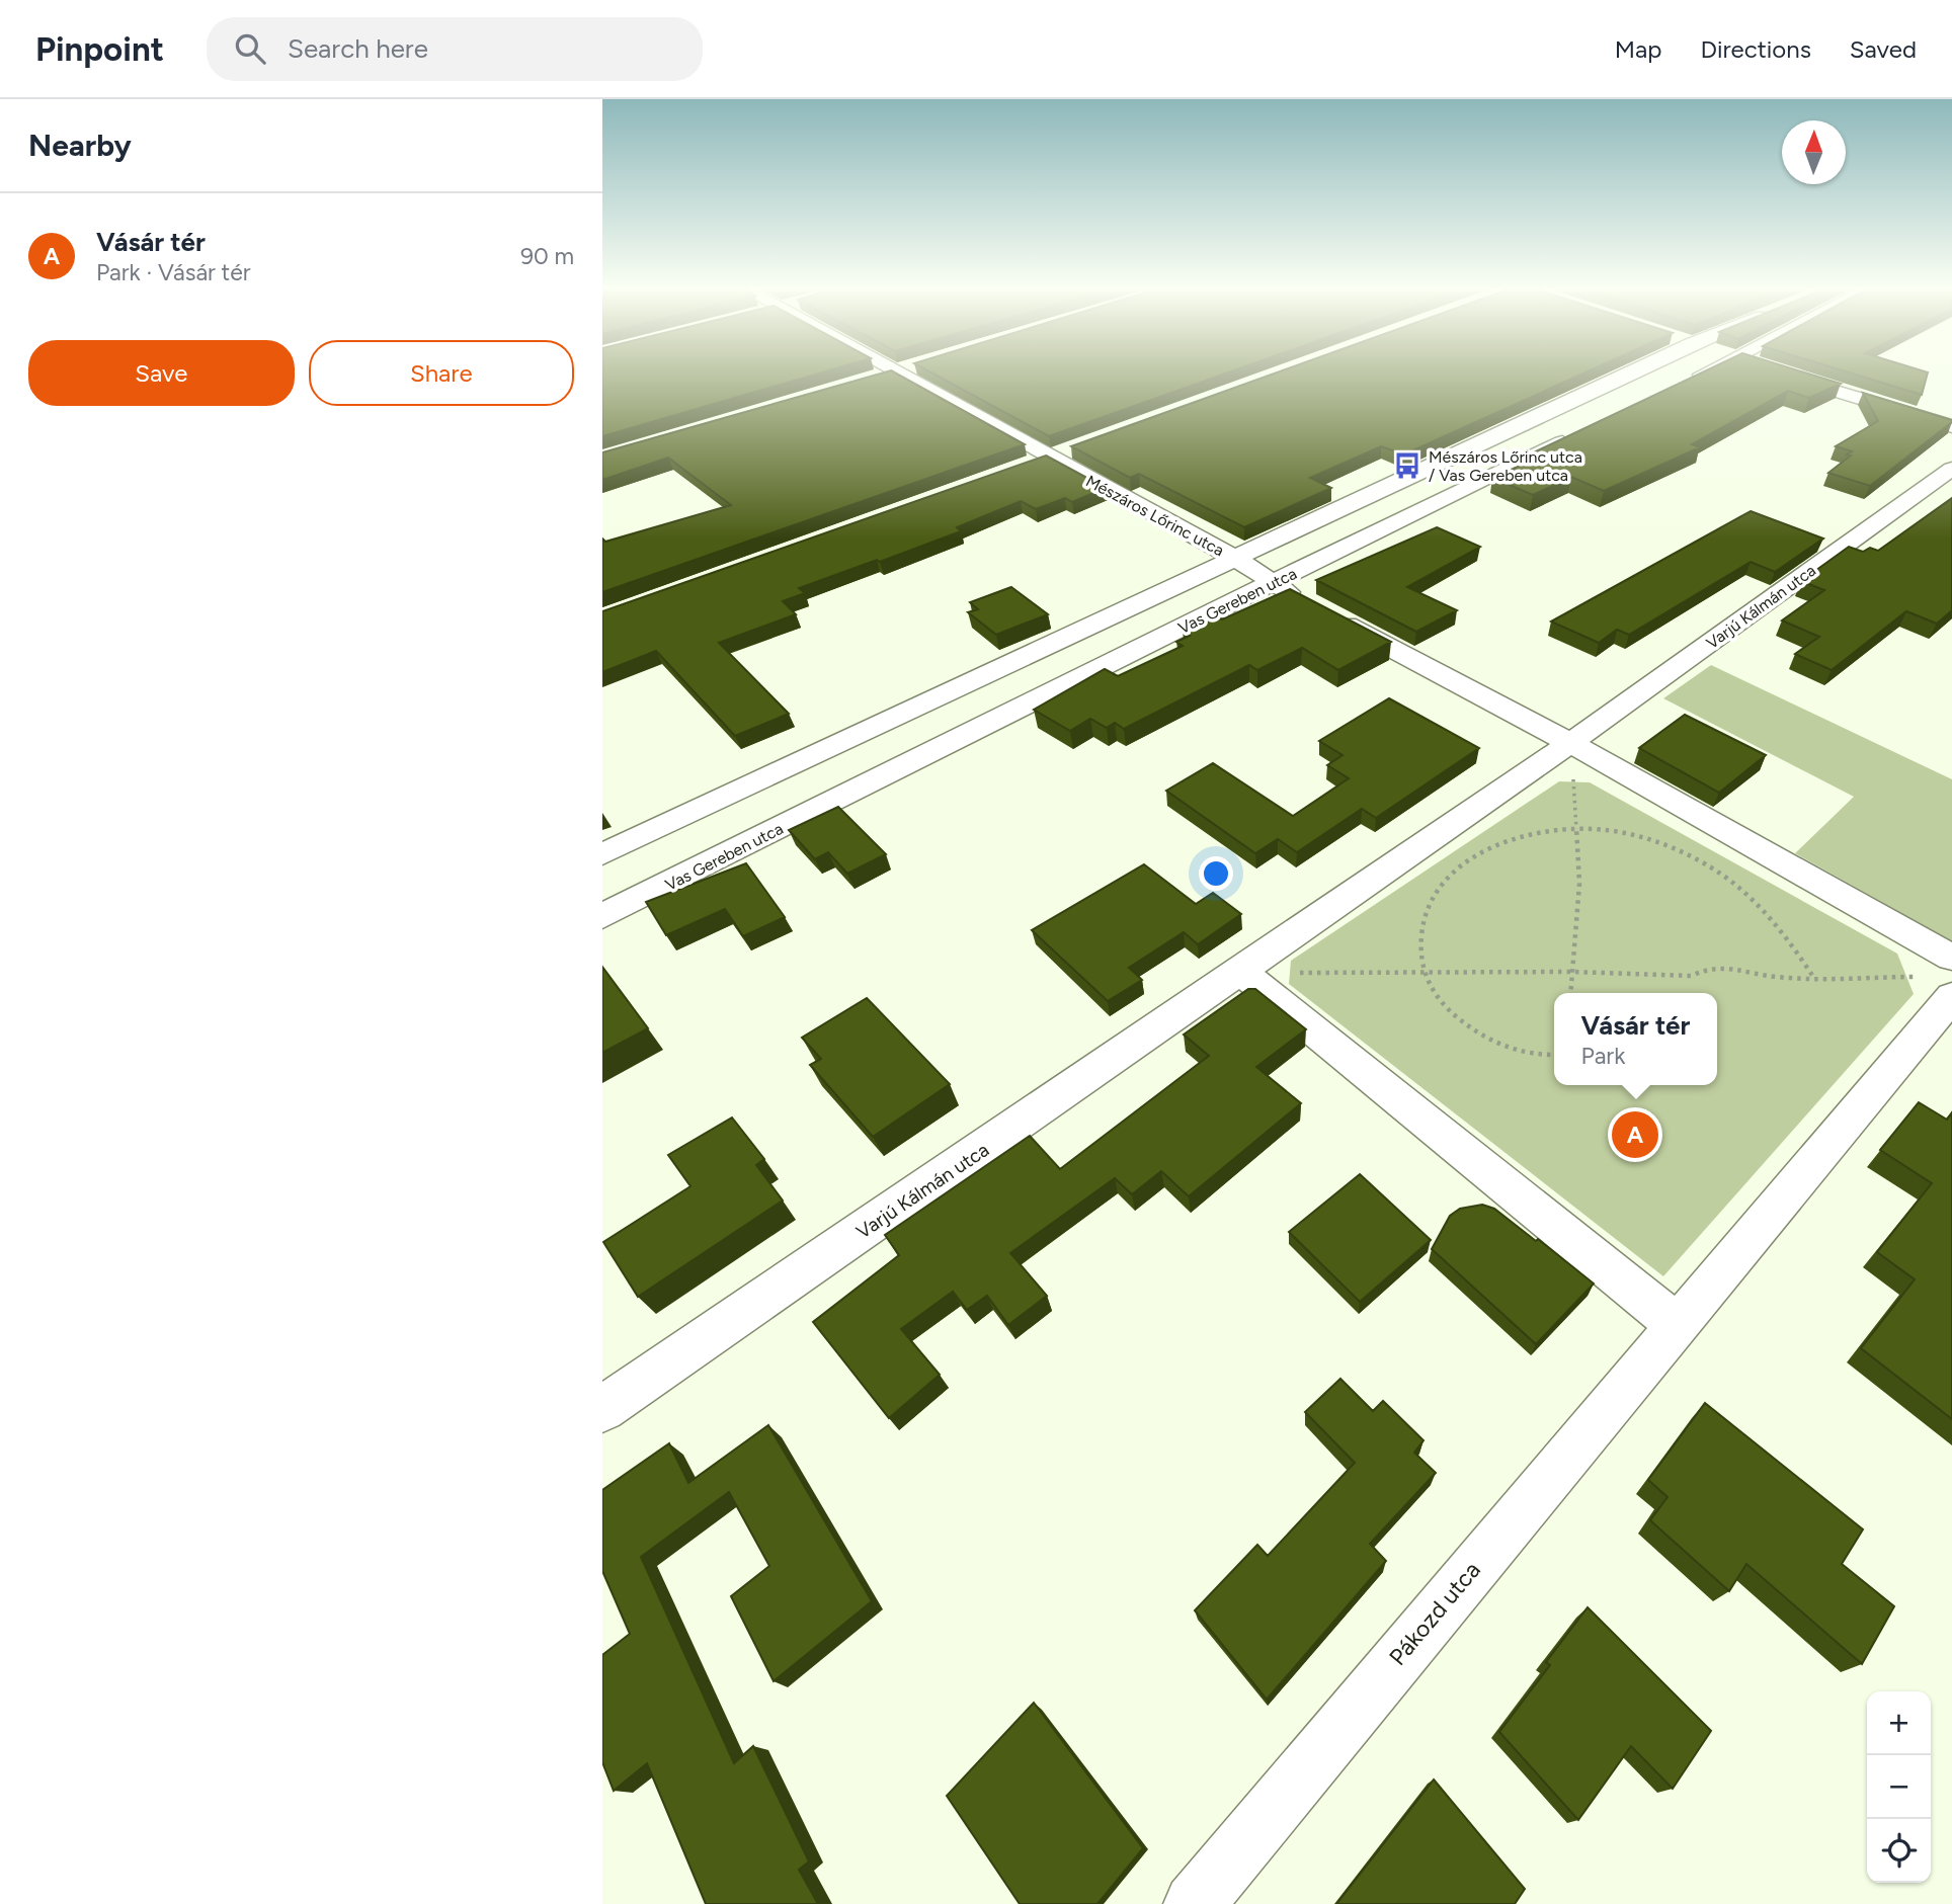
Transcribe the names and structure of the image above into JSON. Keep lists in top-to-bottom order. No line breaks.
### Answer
{"streets":{"street":["Mészáros Lőrinc utca","Vas Gereben utca","Varjú Kálmán utca","Pákozd utca"]},"crossings":[["Mészáros Lőrinc utca","Vas Gereben utca"]],"places":{"bus stop":["Mészáros Lőrinc utca / Vas Gereben utca"]},"north":"top","page":{"header":"Pinpoint","search":"Search here","nav":["Map","Directions","Saved"],"heading":"Nearby","list":[{"mark":"A","name":"Vásár tér","note":"Park · Vásár tér","value":"90 m"}],"buttons":["Save","Share"],"popup":["Vásár tér","Park"],"pins":"A","map_buttons":["+","−"]}}
